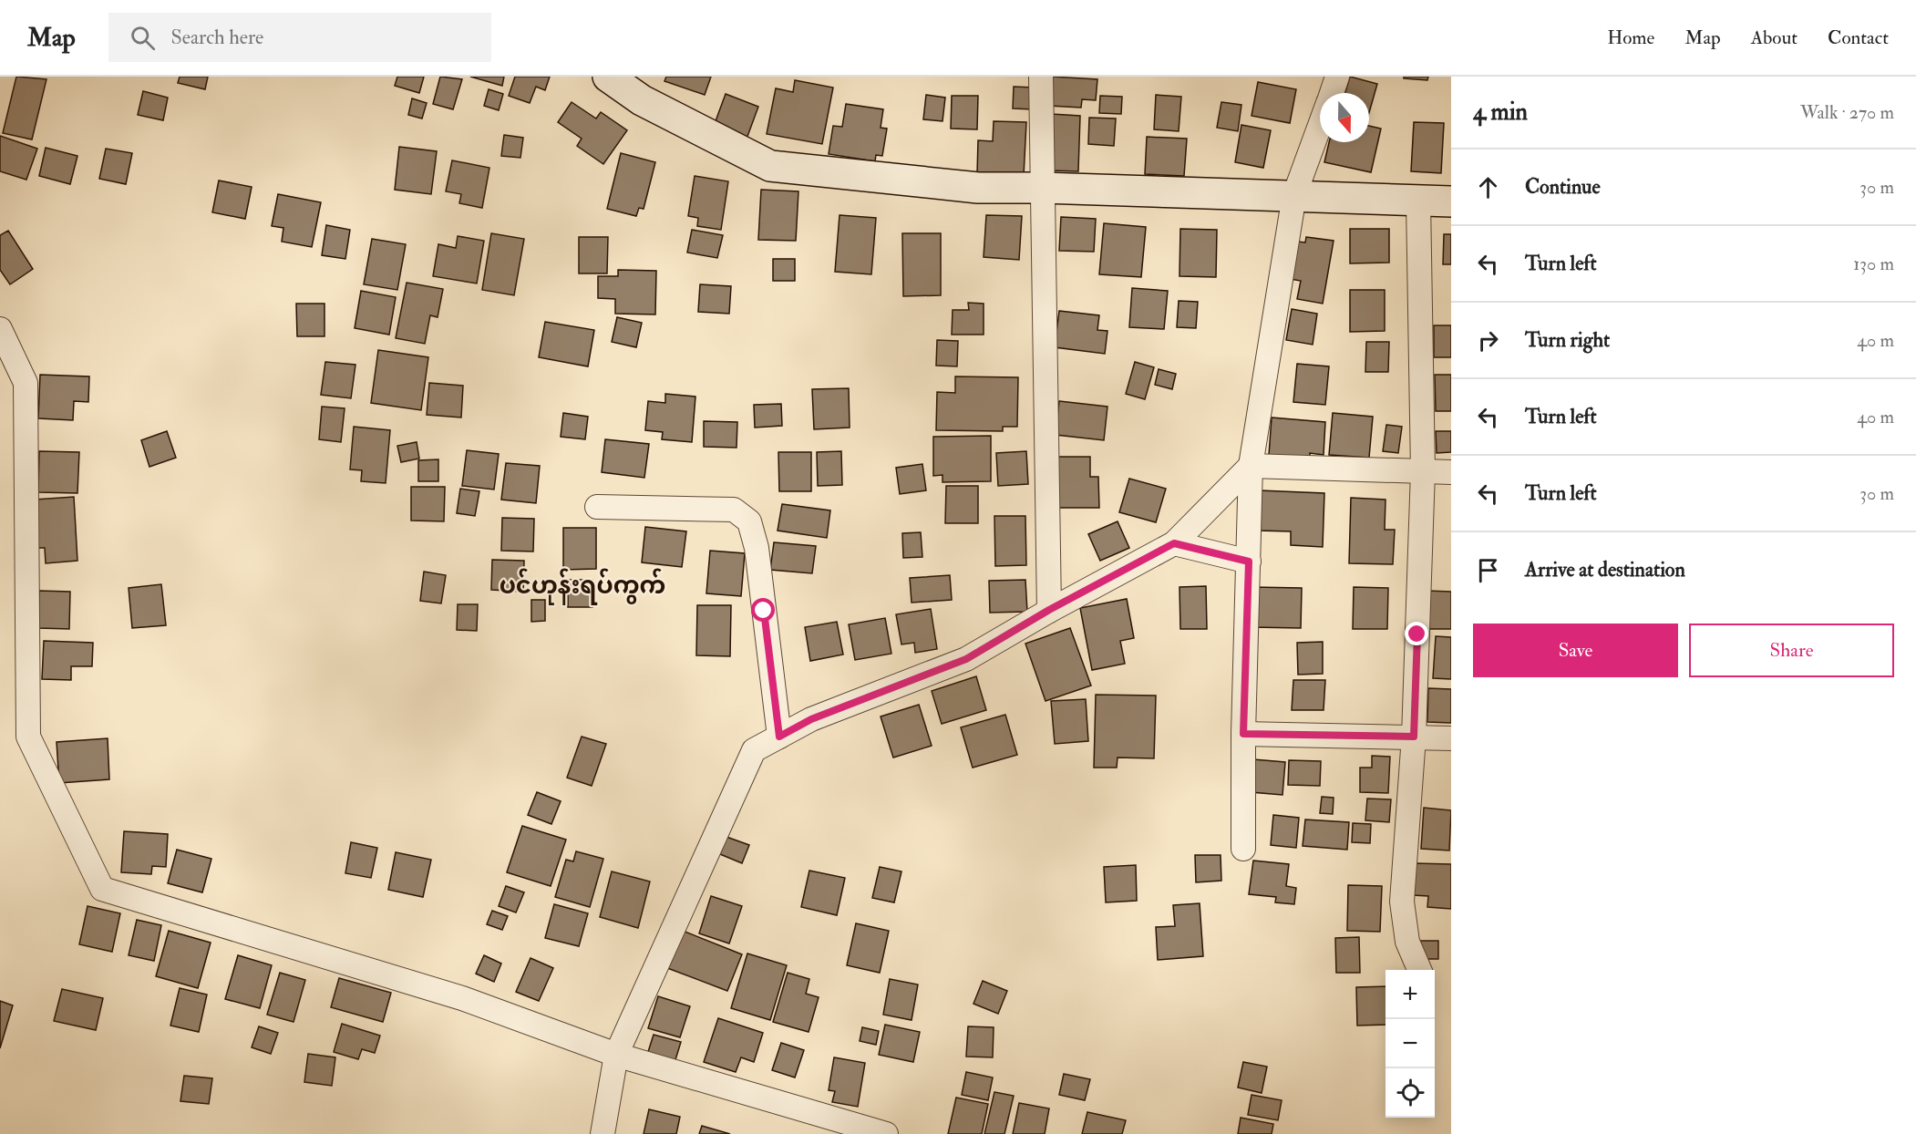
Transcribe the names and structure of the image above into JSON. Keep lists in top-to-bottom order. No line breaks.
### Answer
{"districts":["ပင်ဟုန်းရပ်ကွက်"],"north":"bottom","page":{"header":"Map","search":"Search here","nav":["Home","Map","About","Contact"],"heading":["4 min","Walk · 270 m"],"list":[["Continue","30 m"],["Turn left","130 m"],["Turn right","40 m"],["Turn left","40 m"],["Turn left","30 m"],"Arrive at destination"],"buttons":["Save","Share"],"map_buttons":["+","−"]}}
